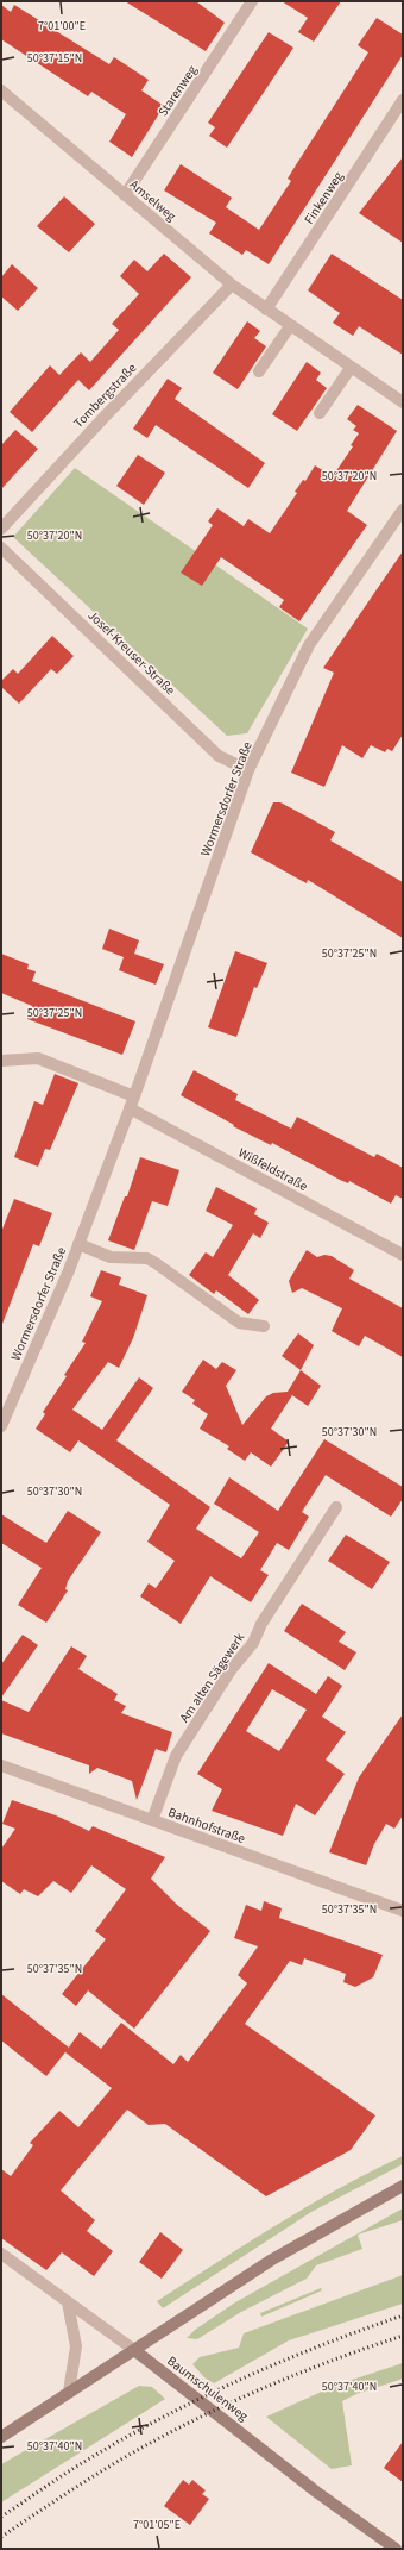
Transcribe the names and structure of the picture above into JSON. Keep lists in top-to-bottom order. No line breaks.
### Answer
{"streets":{"main road":["Baumschulenweg"],"street":["Starenweg","Finkenweg","Amselweg","Tombergstraße","Josef-Kreuser-Straße","Wormersdorfer Straße","Wißfeldstraße","Am alten Sägewerk","Bahnhofstraße"]},"crossings":[["Starenweg","Amselweg"],["Finkenweg","Amselweg"],["Amselweg","Tombergstraße"],["Josef-Kreuser-Straße","Wormersdorfer Straße"],["Wormersdorfer Straße","Wißfeldstraße"],["Am alten Sägewerk","Bahnhofstraße"]],"coordinates":["7°01'00\"E","50°37'15\"N","50°37'20\"N","50°37'25\"N","50°37'30\"N","50°37'35\"N","50°37'40\"N","7°01'05\"E"]}
